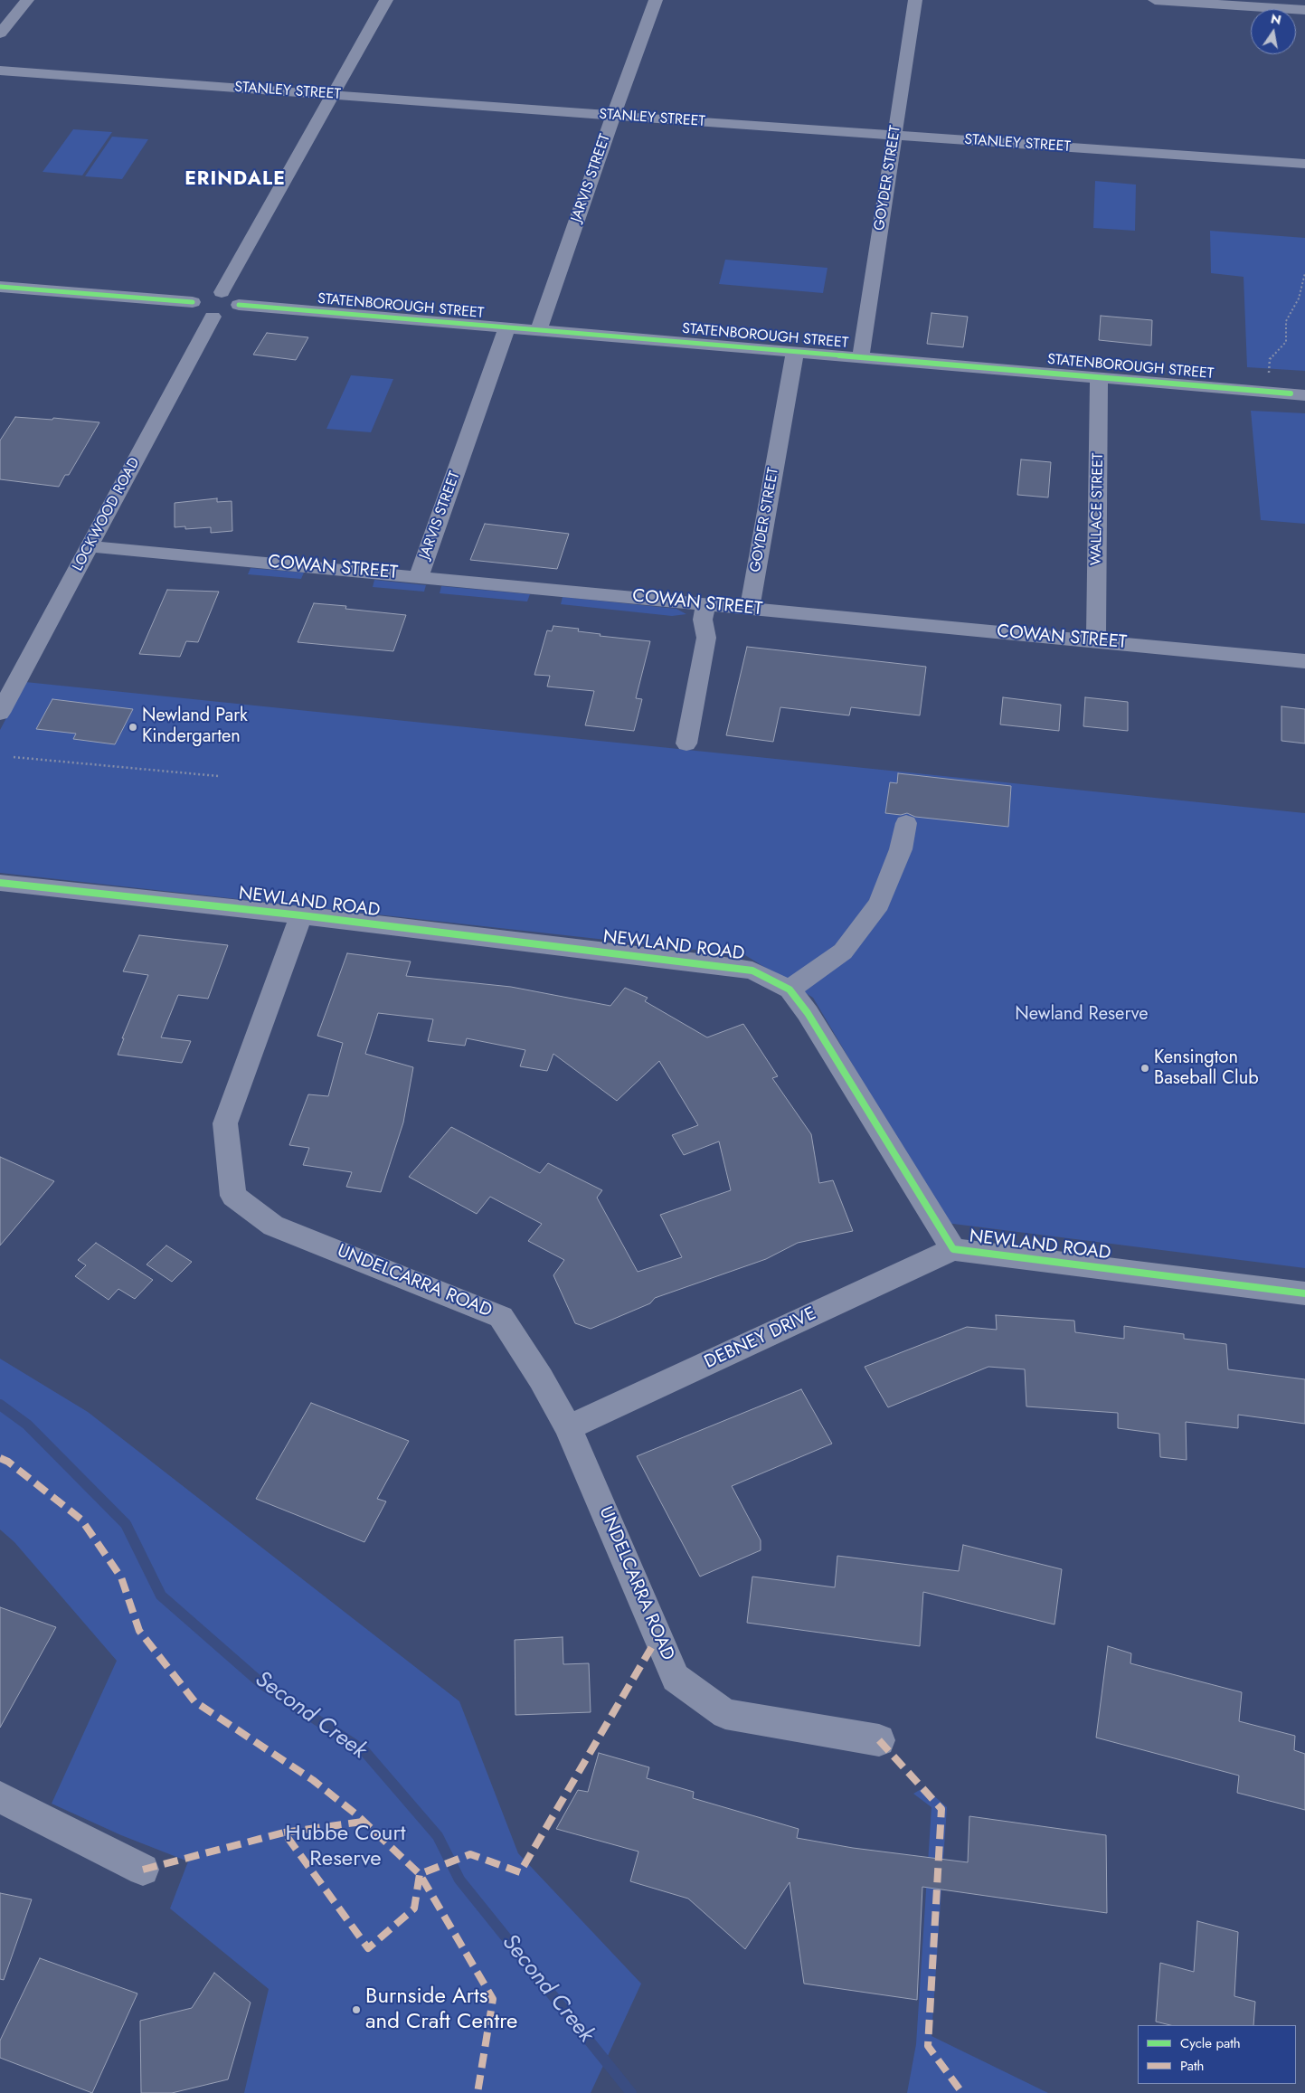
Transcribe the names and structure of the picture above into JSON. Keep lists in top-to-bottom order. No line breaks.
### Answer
{"streets":{"street":["STANLEY STREET","JARVIS STREET","GOYDER STREET","STATENBOROUGH STREET","WALLACE STREET","LOCKWOOD ROAD","COWAN STREET","NEWLAND ROAD","UNDELCARRA ROAD","DEBNEY DRIVE"]},"crossings":[["STANLEY STREET","JARVIS STREET"],["STANLEY STREET","GOYDER STREET"],["JARVIS STREET","STATENBOROUGH STREET"],["JARVIS STREET","COWAN STREET"],["GOYDER STREET","STATENBOROUGH STREET"],["GOYDER STREET","COWAN STREET"],["STATENBOROUGH STREET","WALLACE STREET"],["WALLACE STREET","COWAN STREET"],["LOCKWOOD ROAD","COWAN STREET"],["NEWLAND ROAD","UNDELCARRA ROAD"],["NEWLAND ROAD","DEBNEY DRIVE"],["UNDELCARRA ROAD","DEBNEY DRIVE"]],"districts":["ERINDALE"],"water":["Second Creek"],"parks":["Newland Reserve","Hubbe Court Reserve"],"places":["Newland Park Kindergarten","Kensington Baseball Club","Burnside Arts and Craft Centre"],"legend":["Cycle path","Path"],"north":"top"}
